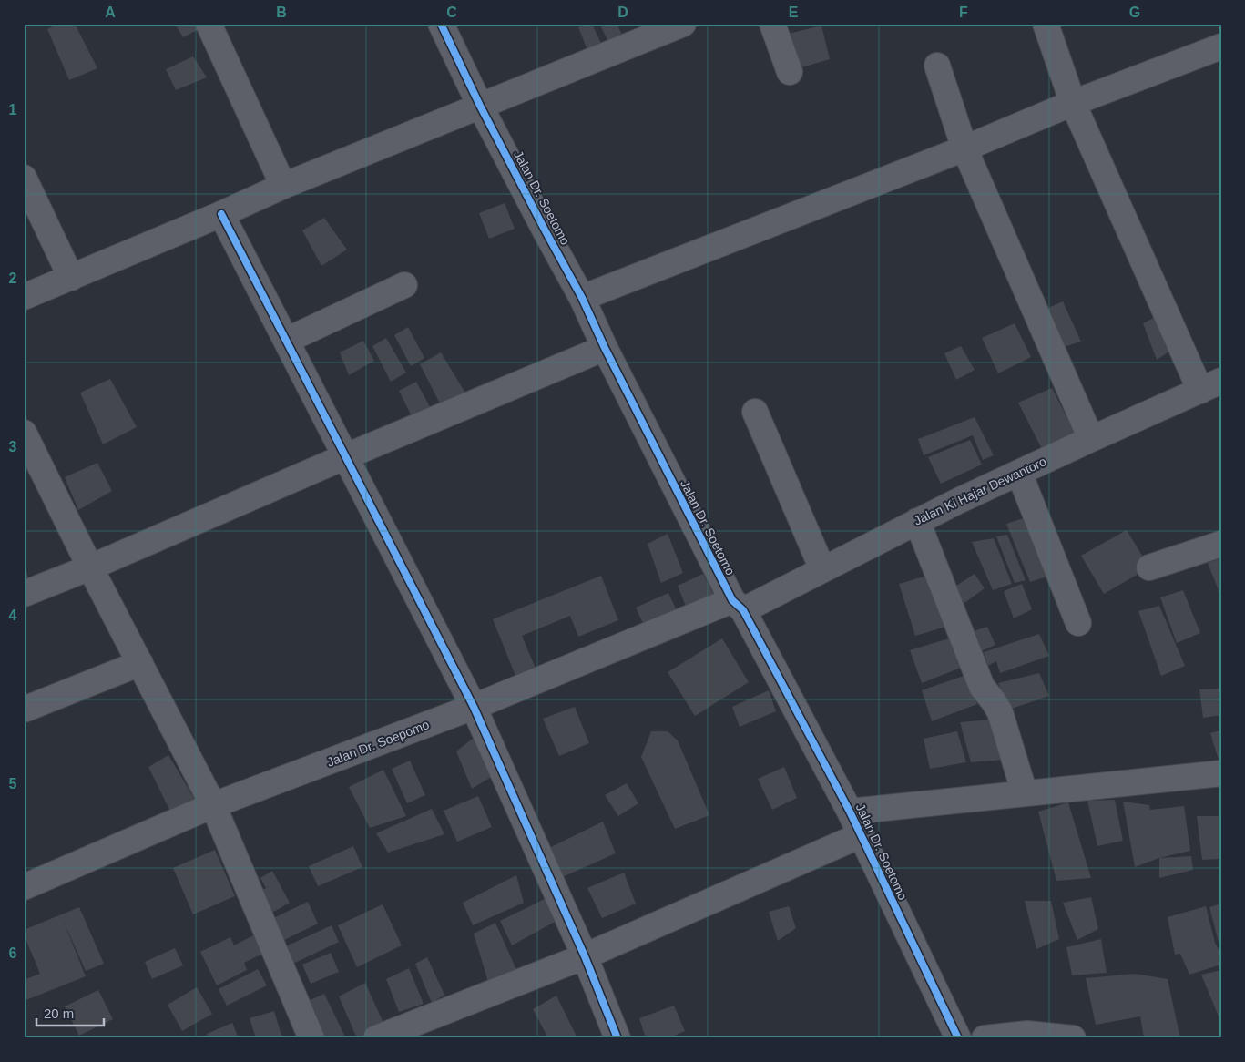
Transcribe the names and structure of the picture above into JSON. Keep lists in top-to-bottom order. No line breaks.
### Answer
{"streets":{"street":["Jalan Dr. Soetomo","Jalan Ki Hajar Dewantoro","Jalan Dr. Soepomo"]},"crossings":[["Jalan Dr. Soetomo","Jalan Ki Hajar Dewantoro"],["Jalan Dr. Soetomo","Jalan Dr. Soepomo"],["Jalan Ki Hajar Dewantoro","Jalan Dr. Soepomo"]],"scale_bar":"20 m","grid":{"columns":["A","B","C","D","E","F","G"],"rows":["1","2","3","4","5","6"]}}
